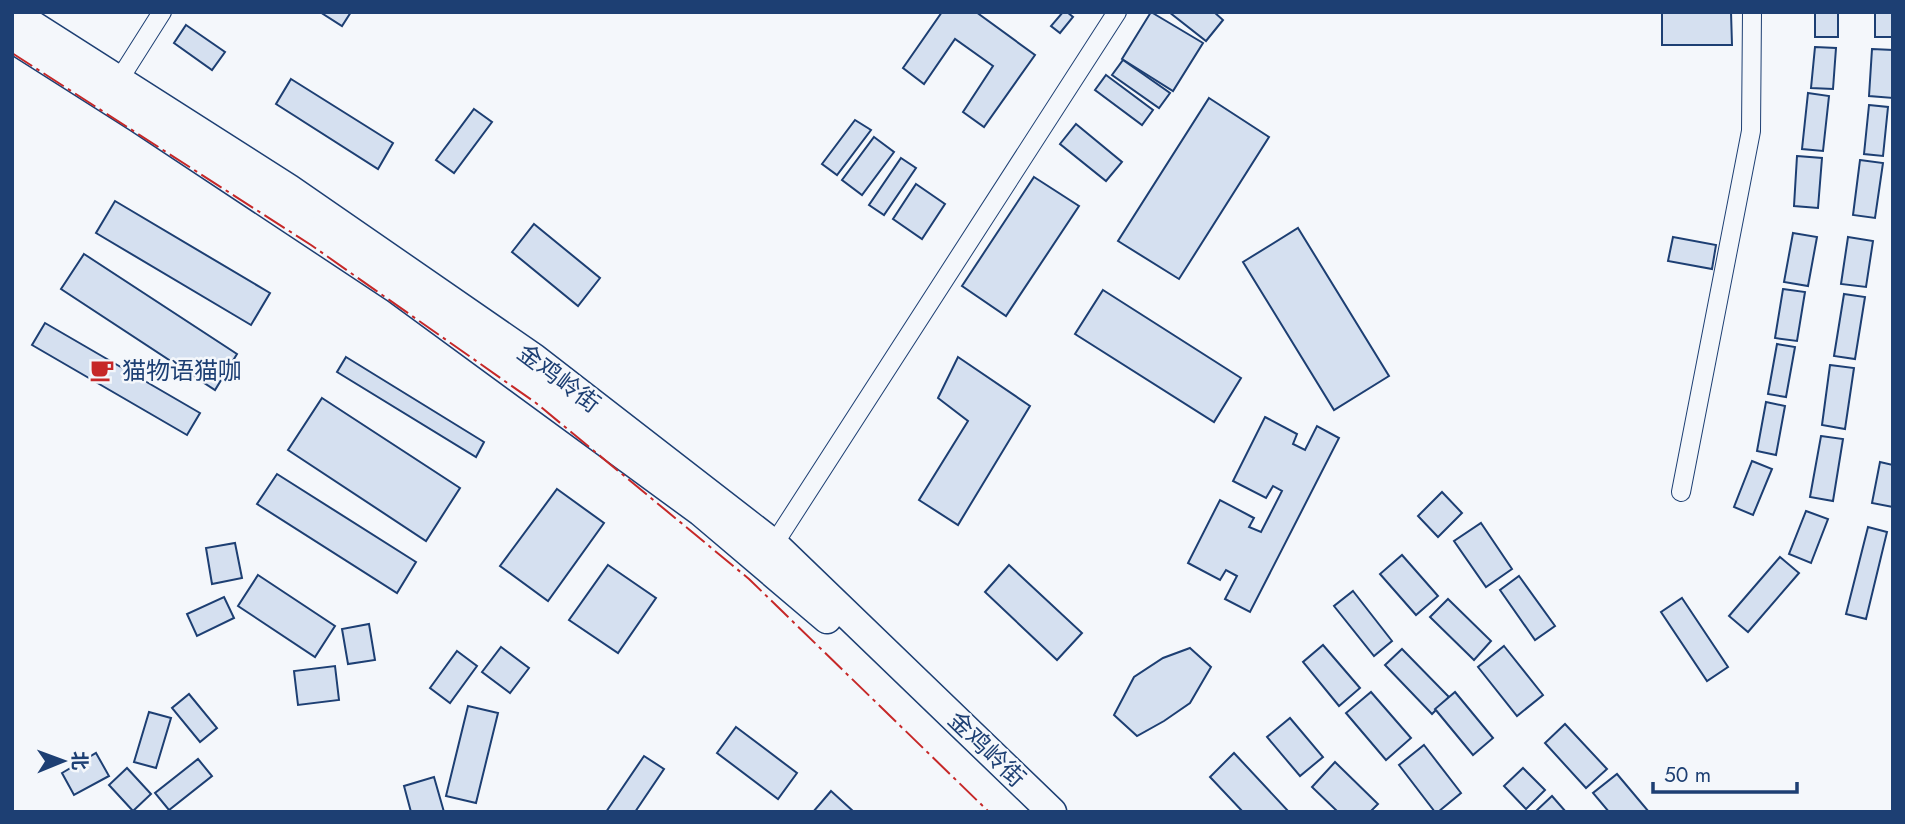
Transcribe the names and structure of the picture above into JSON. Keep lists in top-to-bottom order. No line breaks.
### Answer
{"streets":{"main road":["金鸡岭街"]},"places":{"cafe":["猫物语猫咖"]},"scale_bar":"50 m","north":"right"}
